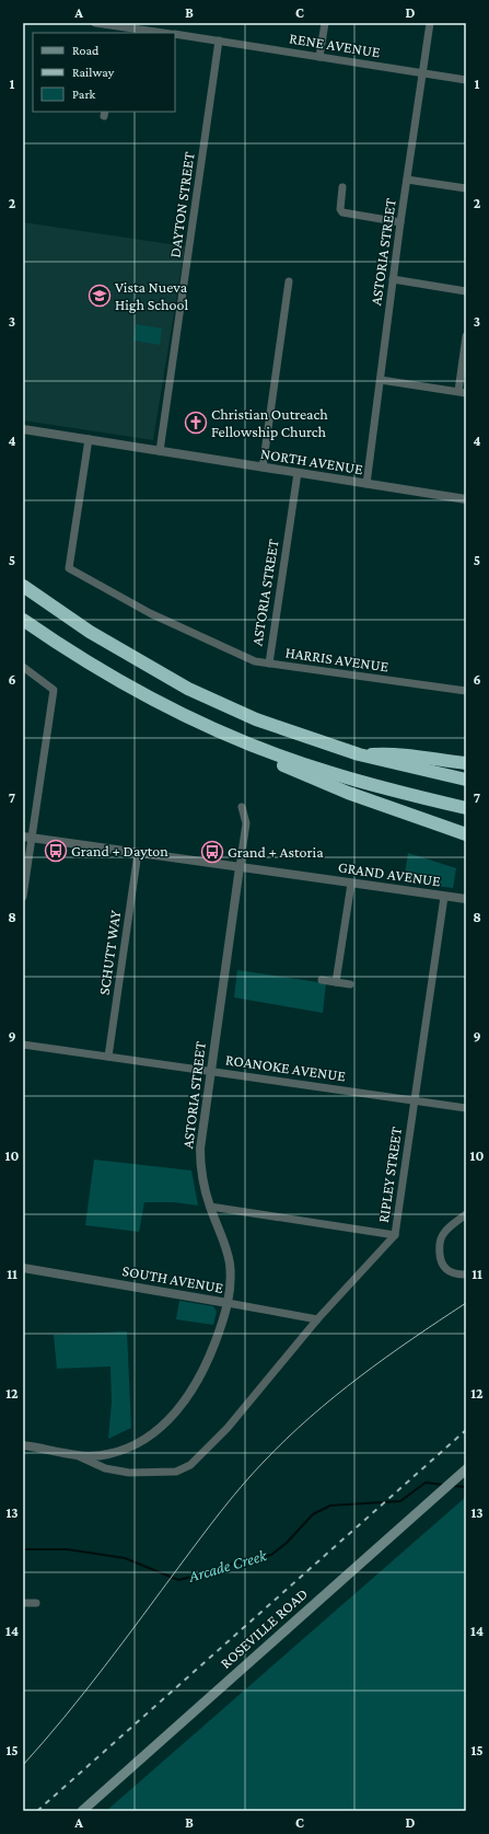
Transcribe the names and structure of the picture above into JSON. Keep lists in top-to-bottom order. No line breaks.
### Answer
{"streets":{"main road":["ROSEVILLE ROAD"],"street":["RENE AVENUE","DAYTON STREET","ASTORIA STREET","NORTH AVENUE","HARRIS AVENUE","GRAND AVENUE","SCHUTT WAY","ROANOKE AVENUE","RIPLEY STREET","SOUTH AVENUE"]},"crossings":[["RENE AVENUE","DAYTON STREET"],["RENE AVENUE","ASTORIA STREET"],["DAYTON STREET","NORTH AVENUE"],["ASTORIA STREET","NORTH AVENUE"],["ASTORIA STREET","HARRIS AVENUE"],["ASTORIA STREET","GRAND AVENUE"],["ASTORIA STREET","ROANOKE AVENUE"],["ASTORIA STREET","RIPLEY STREET"],["ASTORIA STREET","SOUTH AVENUE"],["NORTH AVENUE","HARRIS AVENUE"],["GRAND AVENUE","SCHUTT WAY"],["GRAND AVENUE","RIPLEY STREET"],["SCHUTT WAY","ROANOKE AVENUE"],["ROANOKE AVENUE","RIPLEY STREET"],["RIPLEY STREET","SOUTH AVENUE"]],"water":["Arcade Creek"],"places":{"school or university":["Vista Nueva High School"],"church":["Christian Outreach Fellowship Church"],"bus stop":["Grand + Dayton","Grand + Astoria"]},"legend":["Road","Railway","Park"],"grid":{"columns":["A","B","C","D"],"rows":["1","2","3","4","5","6","7","8","9","10","11","12","13","14","15"]}}
